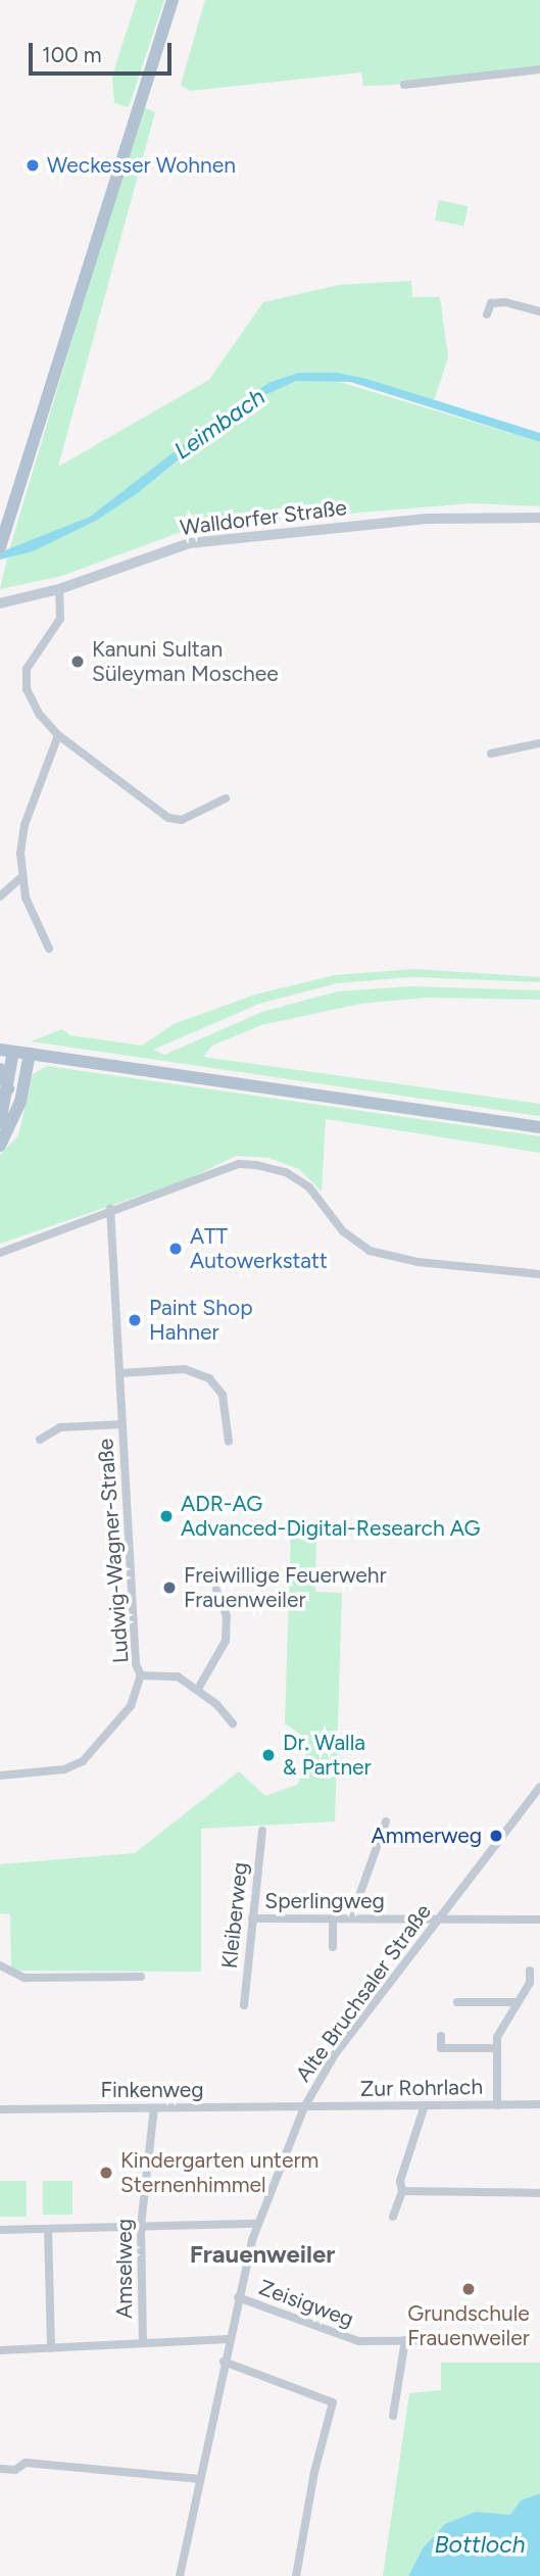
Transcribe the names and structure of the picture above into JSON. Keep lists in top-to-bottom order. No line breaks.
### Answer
{"streets":{"street":["Walldorfer Straße","Ludwig-Wagner-Straße","Sperlingweg","Kleiberweg","Alte Bruchsaler Straße","Zur Rohrlach","Finkenweg","Amselweg","Zeisigweg"]},"crossings":[["Sperlingweg","Kleiberweg"],["Sperlingweg","Alte Bruchsaler Straße"],["Alte Bruchsaler Straße","Zur Rohrlach"],["Alte Bruchsaler Straße","Finkenweg"],["Alte Bruchsaler Straße","Zeisigweg"],["Zur Rohrlach","Finkenweg"],["Finkenweg","Amselweg"]],"districts":["Frauenweiler"],"water":["Leimbach","Bottloch"],"places":["Weckesser Wohnen","Kanuni Sultan Süleyman Moschee","ATT Autowerkstatt","Paint Shop Hahner","ADR-AG Advanced-Digital-Research AG","Freiwillige Feuerwehr Frauenweiler","Dr. Walla & Partner","Ammerweg","Kindergarten unterm Sternenhimmel","Grundschule Frauenweiler"],"scale_bar":"100 m"}
